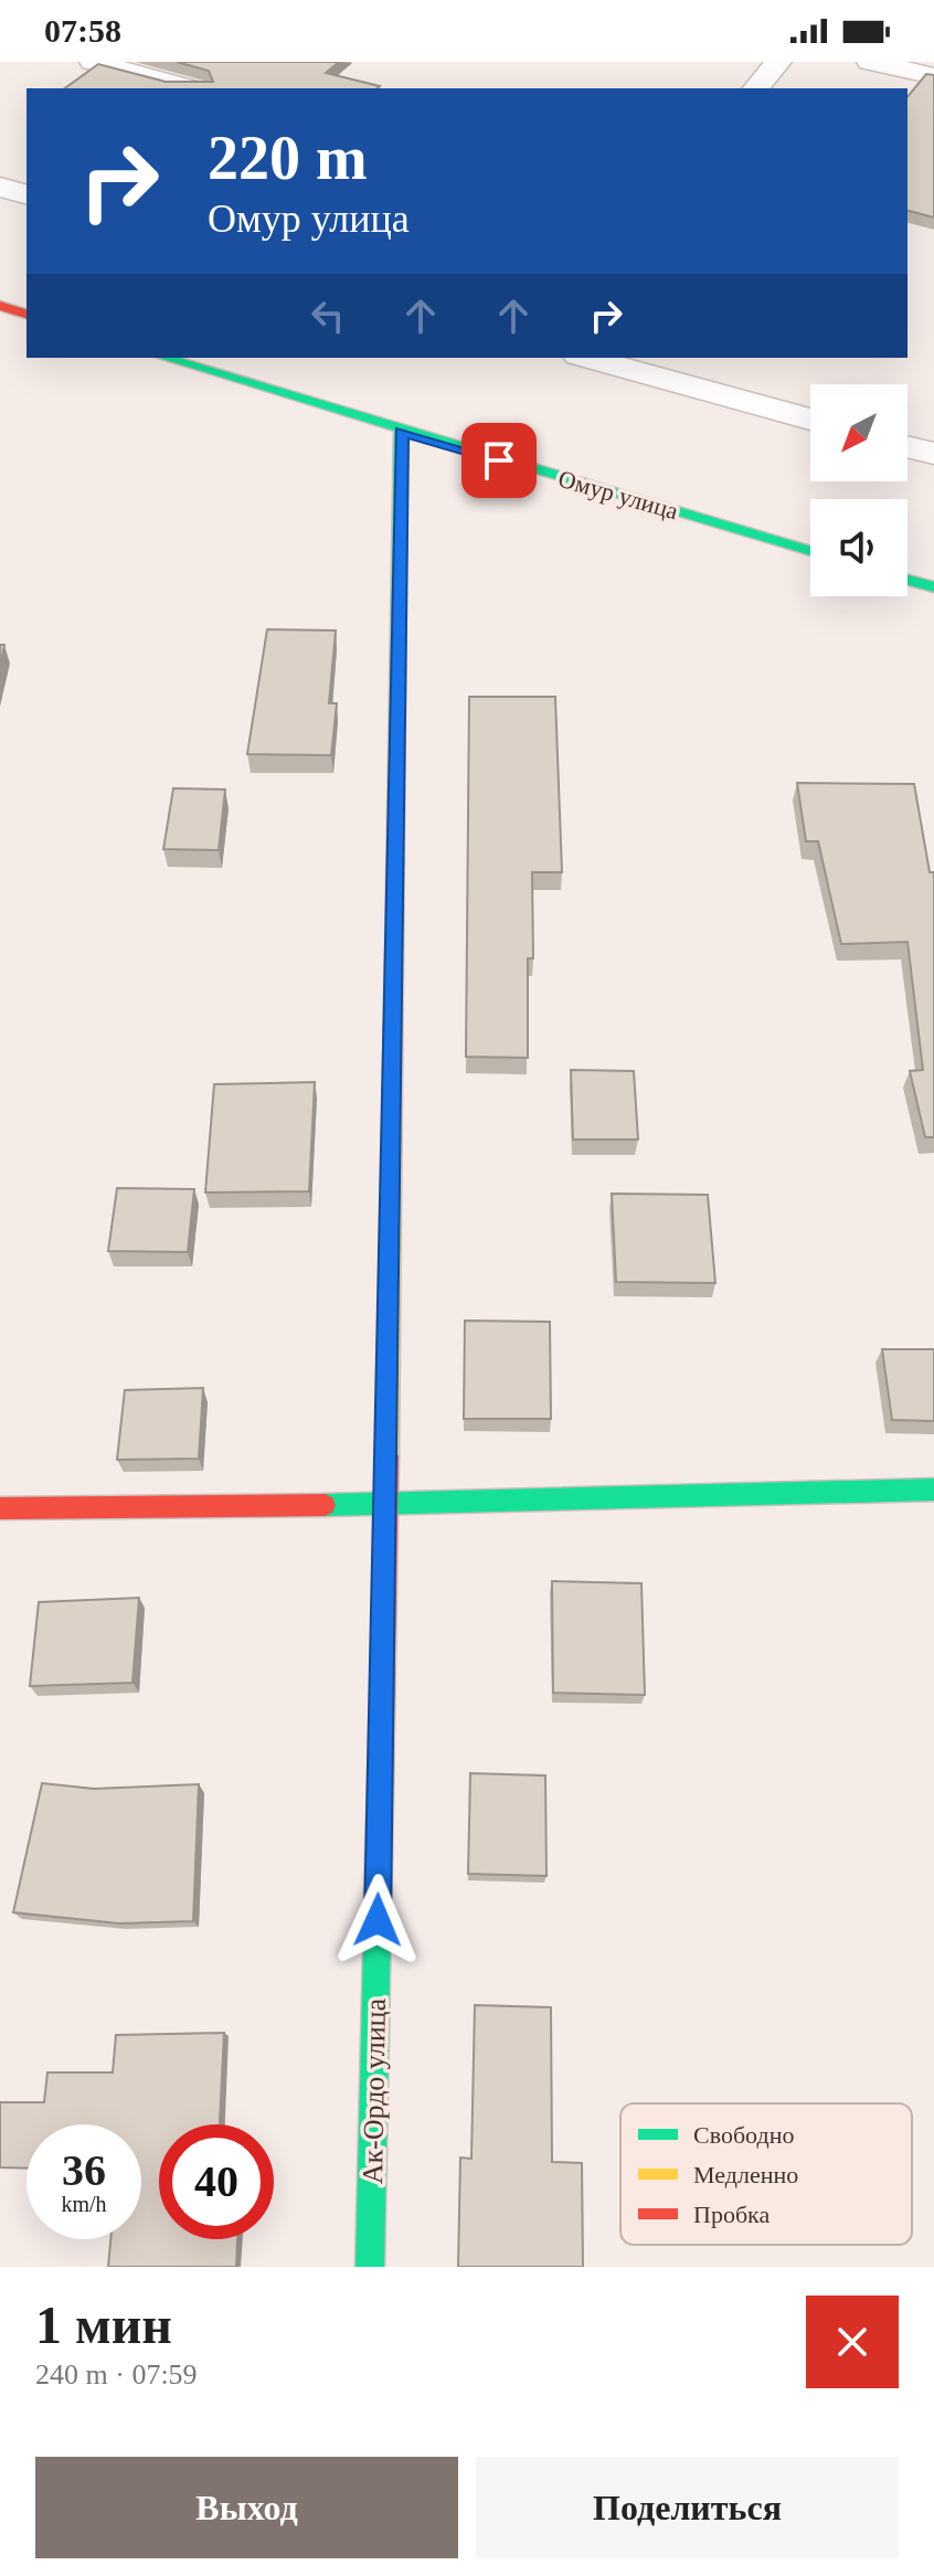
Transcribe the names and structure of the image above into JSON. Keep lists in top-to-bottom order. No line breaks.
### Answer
{"streets":{"street":["Омур улица","Ак-Ордо улица"]},"crossings":[["Омур улица","Ак-Ордо улица"]],"legend":["Свободно","Медленно","Пробка"],"north":"bottom left","page":{"status":"07:58","turn":["220 m","Омур улица"],"speed":"36 km/h","limit":"40","heading":["1 мин","240 m · 07:59"],"buttons":["Выход","Поделиться"]}}
